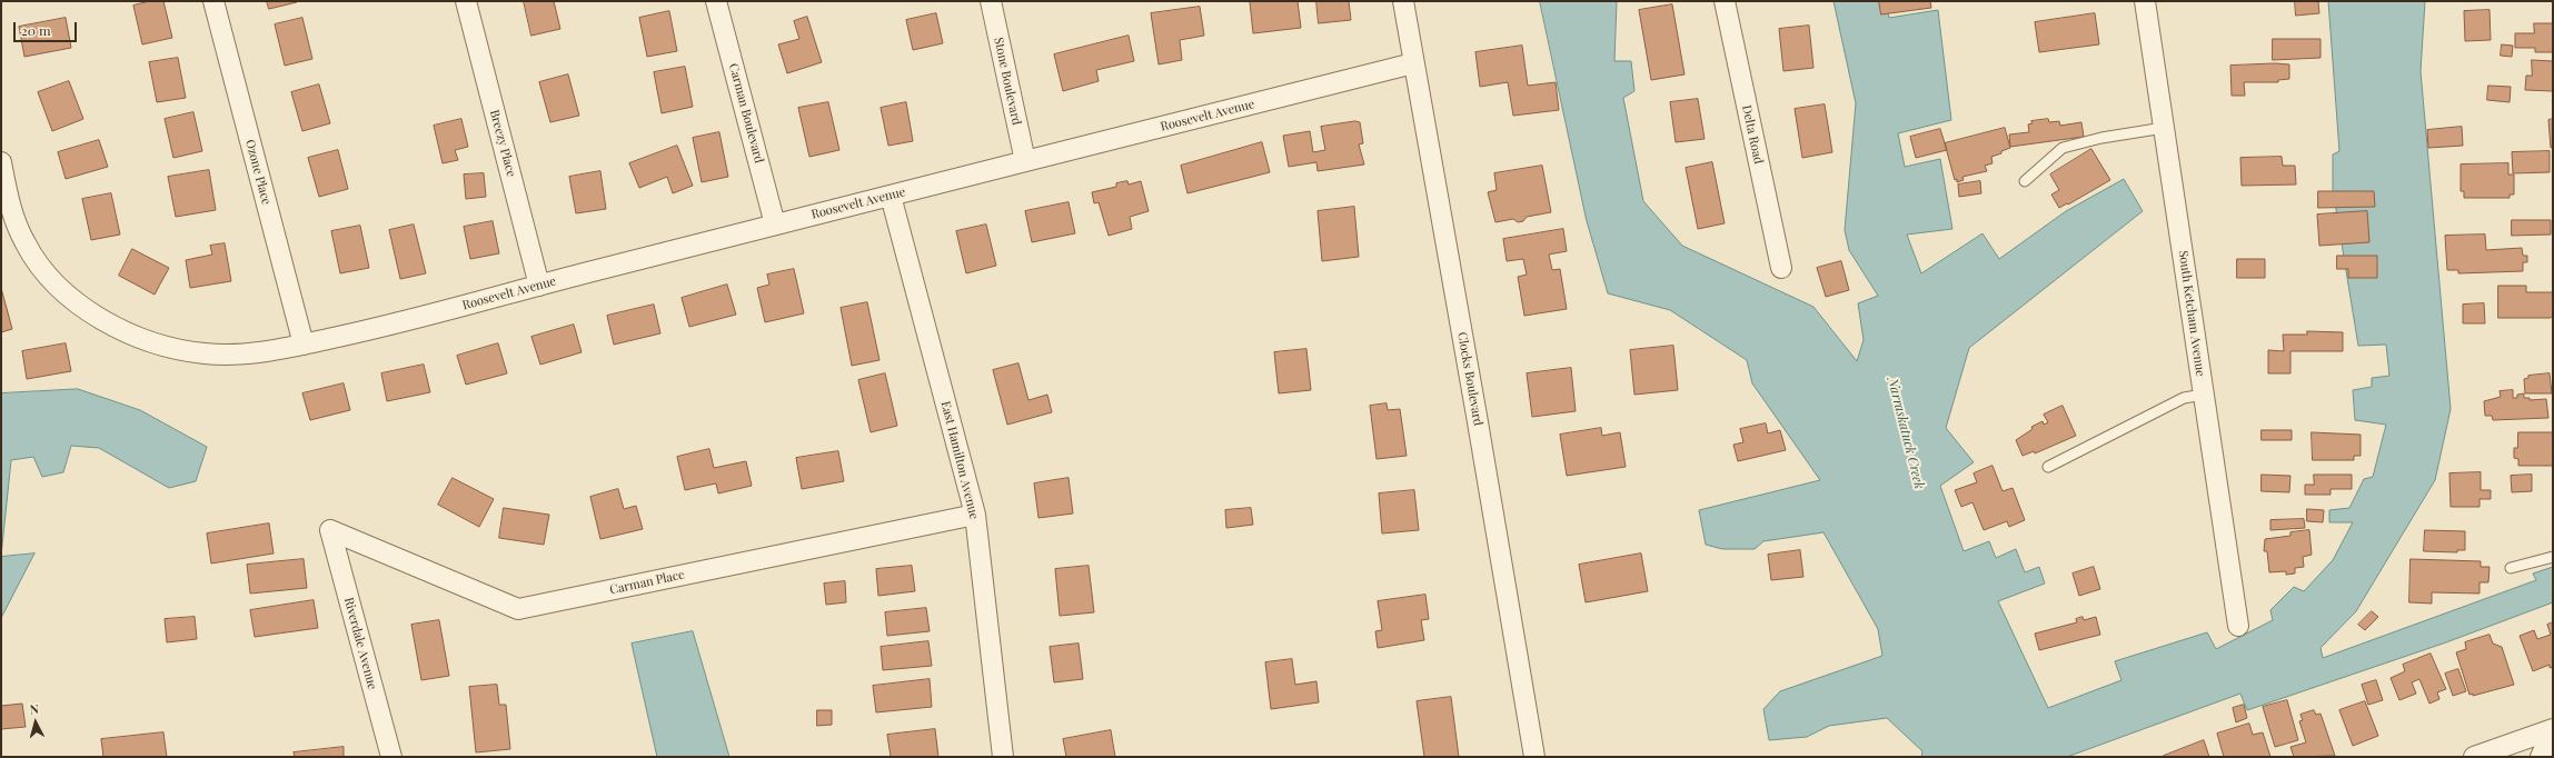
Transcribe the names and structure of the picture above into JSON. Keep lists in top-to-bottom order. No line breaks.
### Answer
{"streets":{"street":["Stone Boulevard","Carman Boulevard","Roosevelt Avenue","Delta Road","Breezy Place","Ozone Place","South Ketcham Avenue","Clocks Boulevard","East Hamilton Avenue","Carman Place","Riverdale Avenue"]},"crossings":[["Stone Boulevard","Roosevelt Avenue"],["Carman Boulevard","Roosevelt Avenue"],["Roosevelt Avenue","Breezy Place"],["Roosevelt Avenue","Ozone Place"],["Roosevelt Avenue","Clocks Boulevard"],["Roosevelt Avenue","East Hamilton Avenue"],["East Hamilton Avenue","Carman Place"],["Carman Place","Riverdale Avenue"]],"water":["Narraskatuck Creek"],"scale_bar":"20 m","north":"top"}
